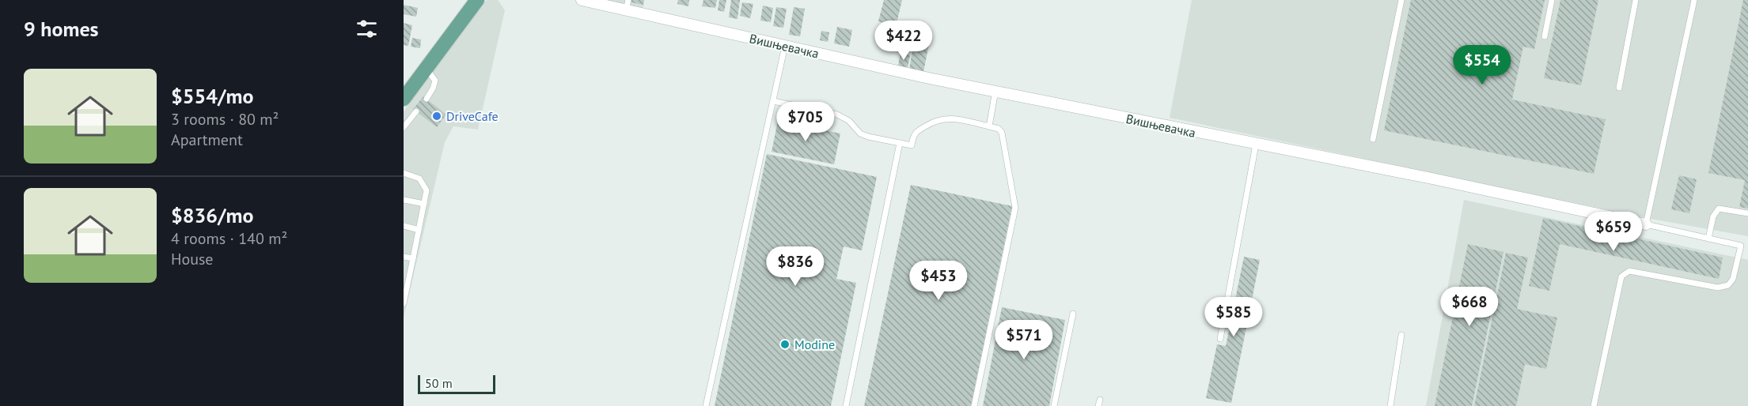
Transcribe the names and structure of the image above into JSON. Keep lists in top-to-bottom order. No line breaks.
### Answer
{"streets":{"street":["Вишњевачка"]},"places":["DriveCafe","Modine"],"scale_bar":"50 m","page":{"heading":"9 homes","price":["$422","$554","$705","$659","$836","$453","$668","$585","$571"],"list":[{"name":"$554/mo","note":"3 rooms · 80 m² · Apartment"},{"name":"$836/mo","note":"4 rooms · 140 m² · House"}],"scale":"50 m"}}
